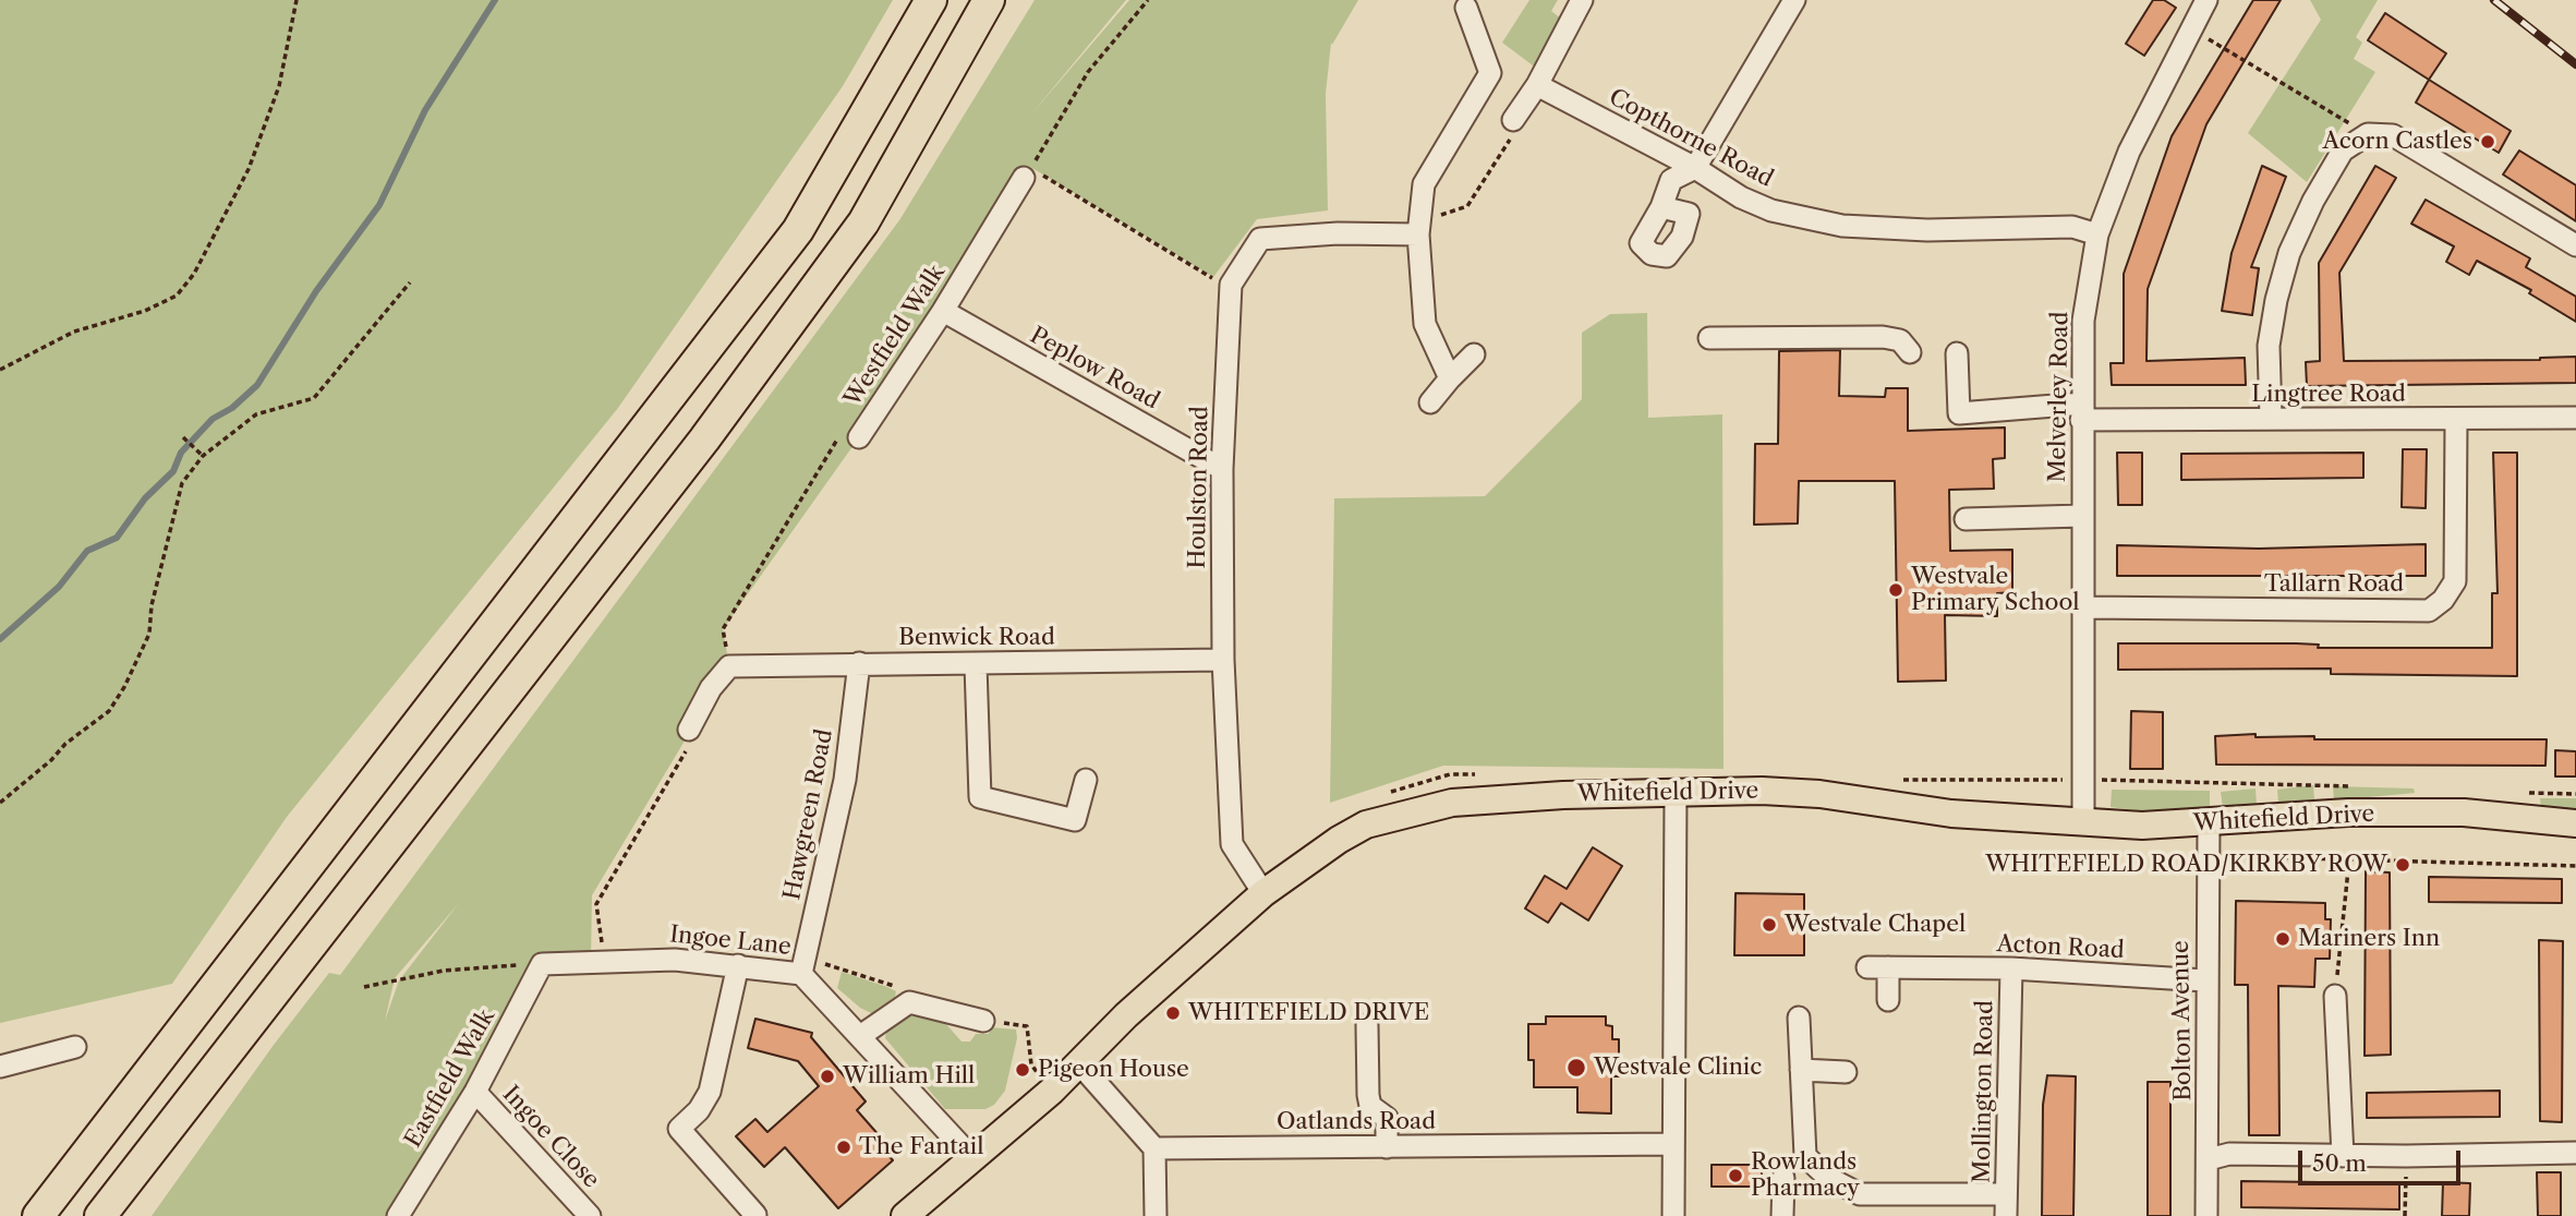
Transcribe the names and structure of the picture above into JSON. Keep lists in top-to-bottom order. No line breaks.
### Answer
{"streets":{"main road":["Whitefield Drive"],"street":["Copthorne Road","Westfield Walk","Peplow Road","Lingtree Road","Melverley Road","Houlston Road","Tallarn Road","Benwick Road","Hawgreen Road","Ingoe Lane","Acton Road","Bolton Avenue","Eastfield Walk","Mollington Road","Oatlands Road","Ingoe Close"]},"crossings":[["Copthorne Road","Melverley Road"],["Westfield Walk","Peplow Road"],["Westfield Walk","Benwick Road"],["Peplow Road","Houlston Road"],["Lingtree Road","Melverley Road"],["Lingtree Road","Tallarn Road"],["Melverley Road","Tallarn Road"],["Melverley Road","Whitefield Drive"],["Houlston Road","Benwick Road"],["Houlston Road","Whitefield Drive"],["Benwick Road","Hawgreen Road"],["Whitefield Drive","Ingoe Lane"],["Whitefield Drive","Bolton Avenue"],["Hawgreen Road","Ingoe Lane"],["Ingoe Lane","Eastfield Walk"],["Acton Road","Bolton Avenue"],["Acton Road","Mollington Road"],["Eastfield Walk","Ingoe Close"]],"places":["Acorn Castles","Westvale Primary School","WHITEFIELD ROAD/KIRKBY ROW","Westvale Chapel","Mariners Inn","WHITEFIELD DRIVE","Westvale Clinic","Pigeon House","William Hill","The Fantail","Rowlands Pharmacy"],"scale_bar":"50 m"}
